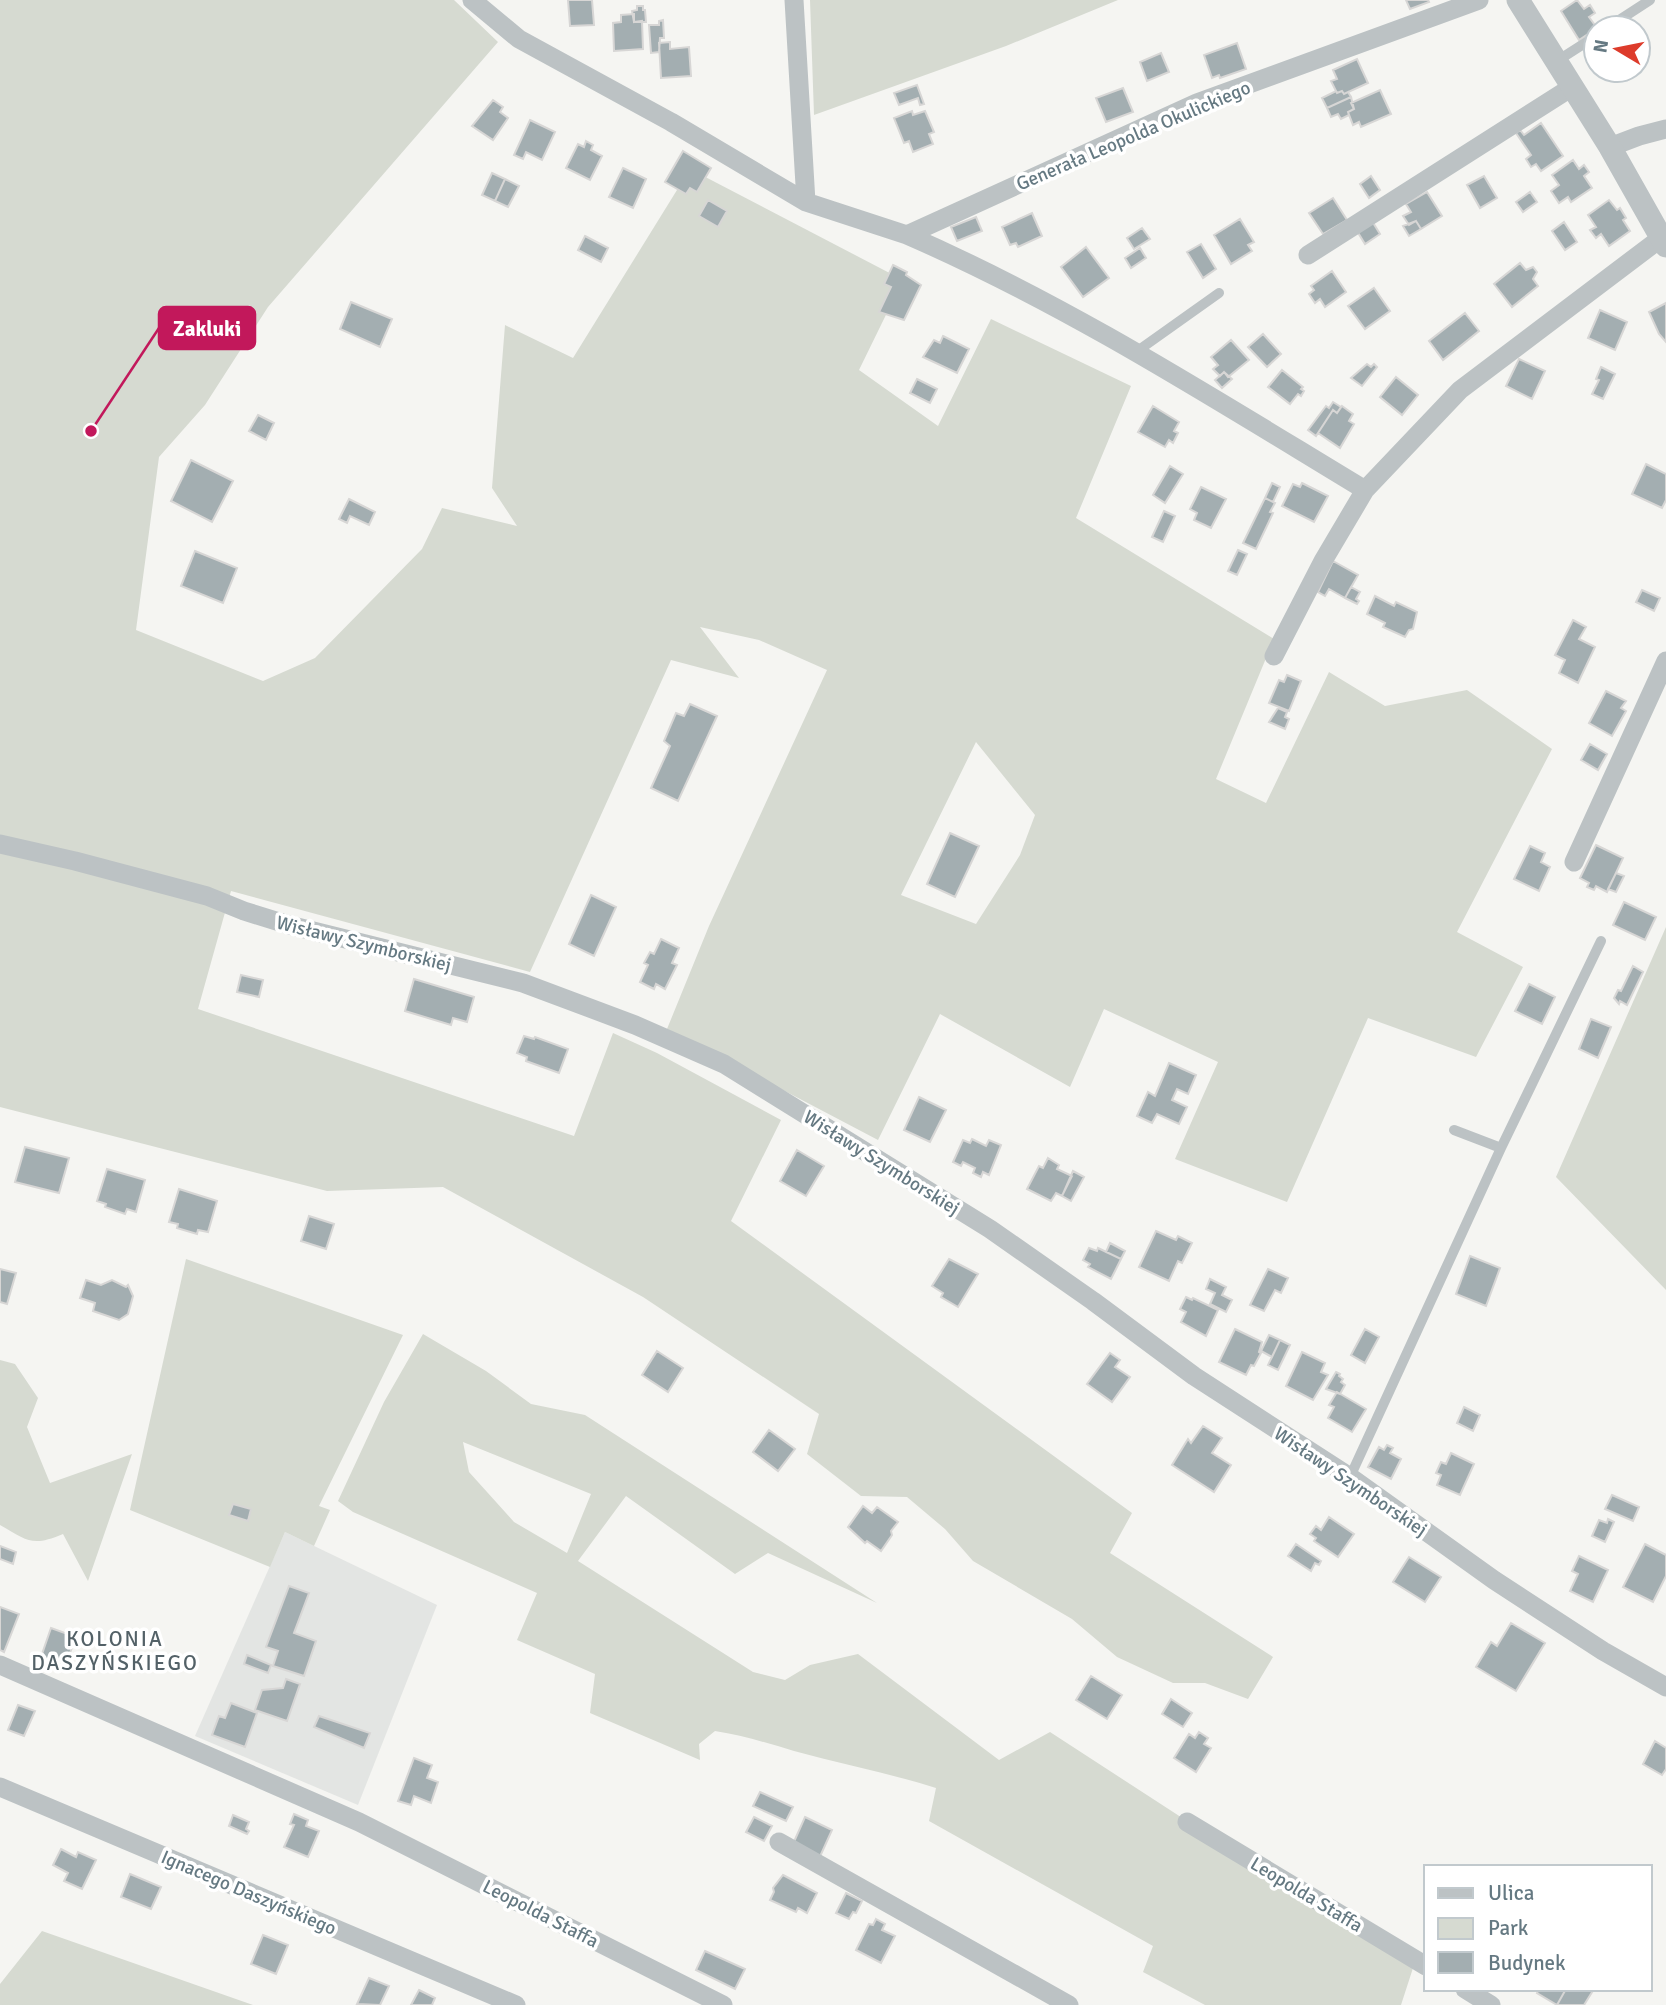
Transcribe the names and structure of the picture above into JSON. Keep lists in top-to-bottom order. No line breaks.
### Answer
{"streets":{"street":["Generała Leopolda Okulickiego","Wisławy Szymborskiej","Ignacego Daszyńskiego","Leopolda Staffa"]},"districts":["KOLONIA DASZYŃSKIEGO"],"places":["Zakluki"],"legend":["Ulica","Park","Budynek"],"north":"left"}
